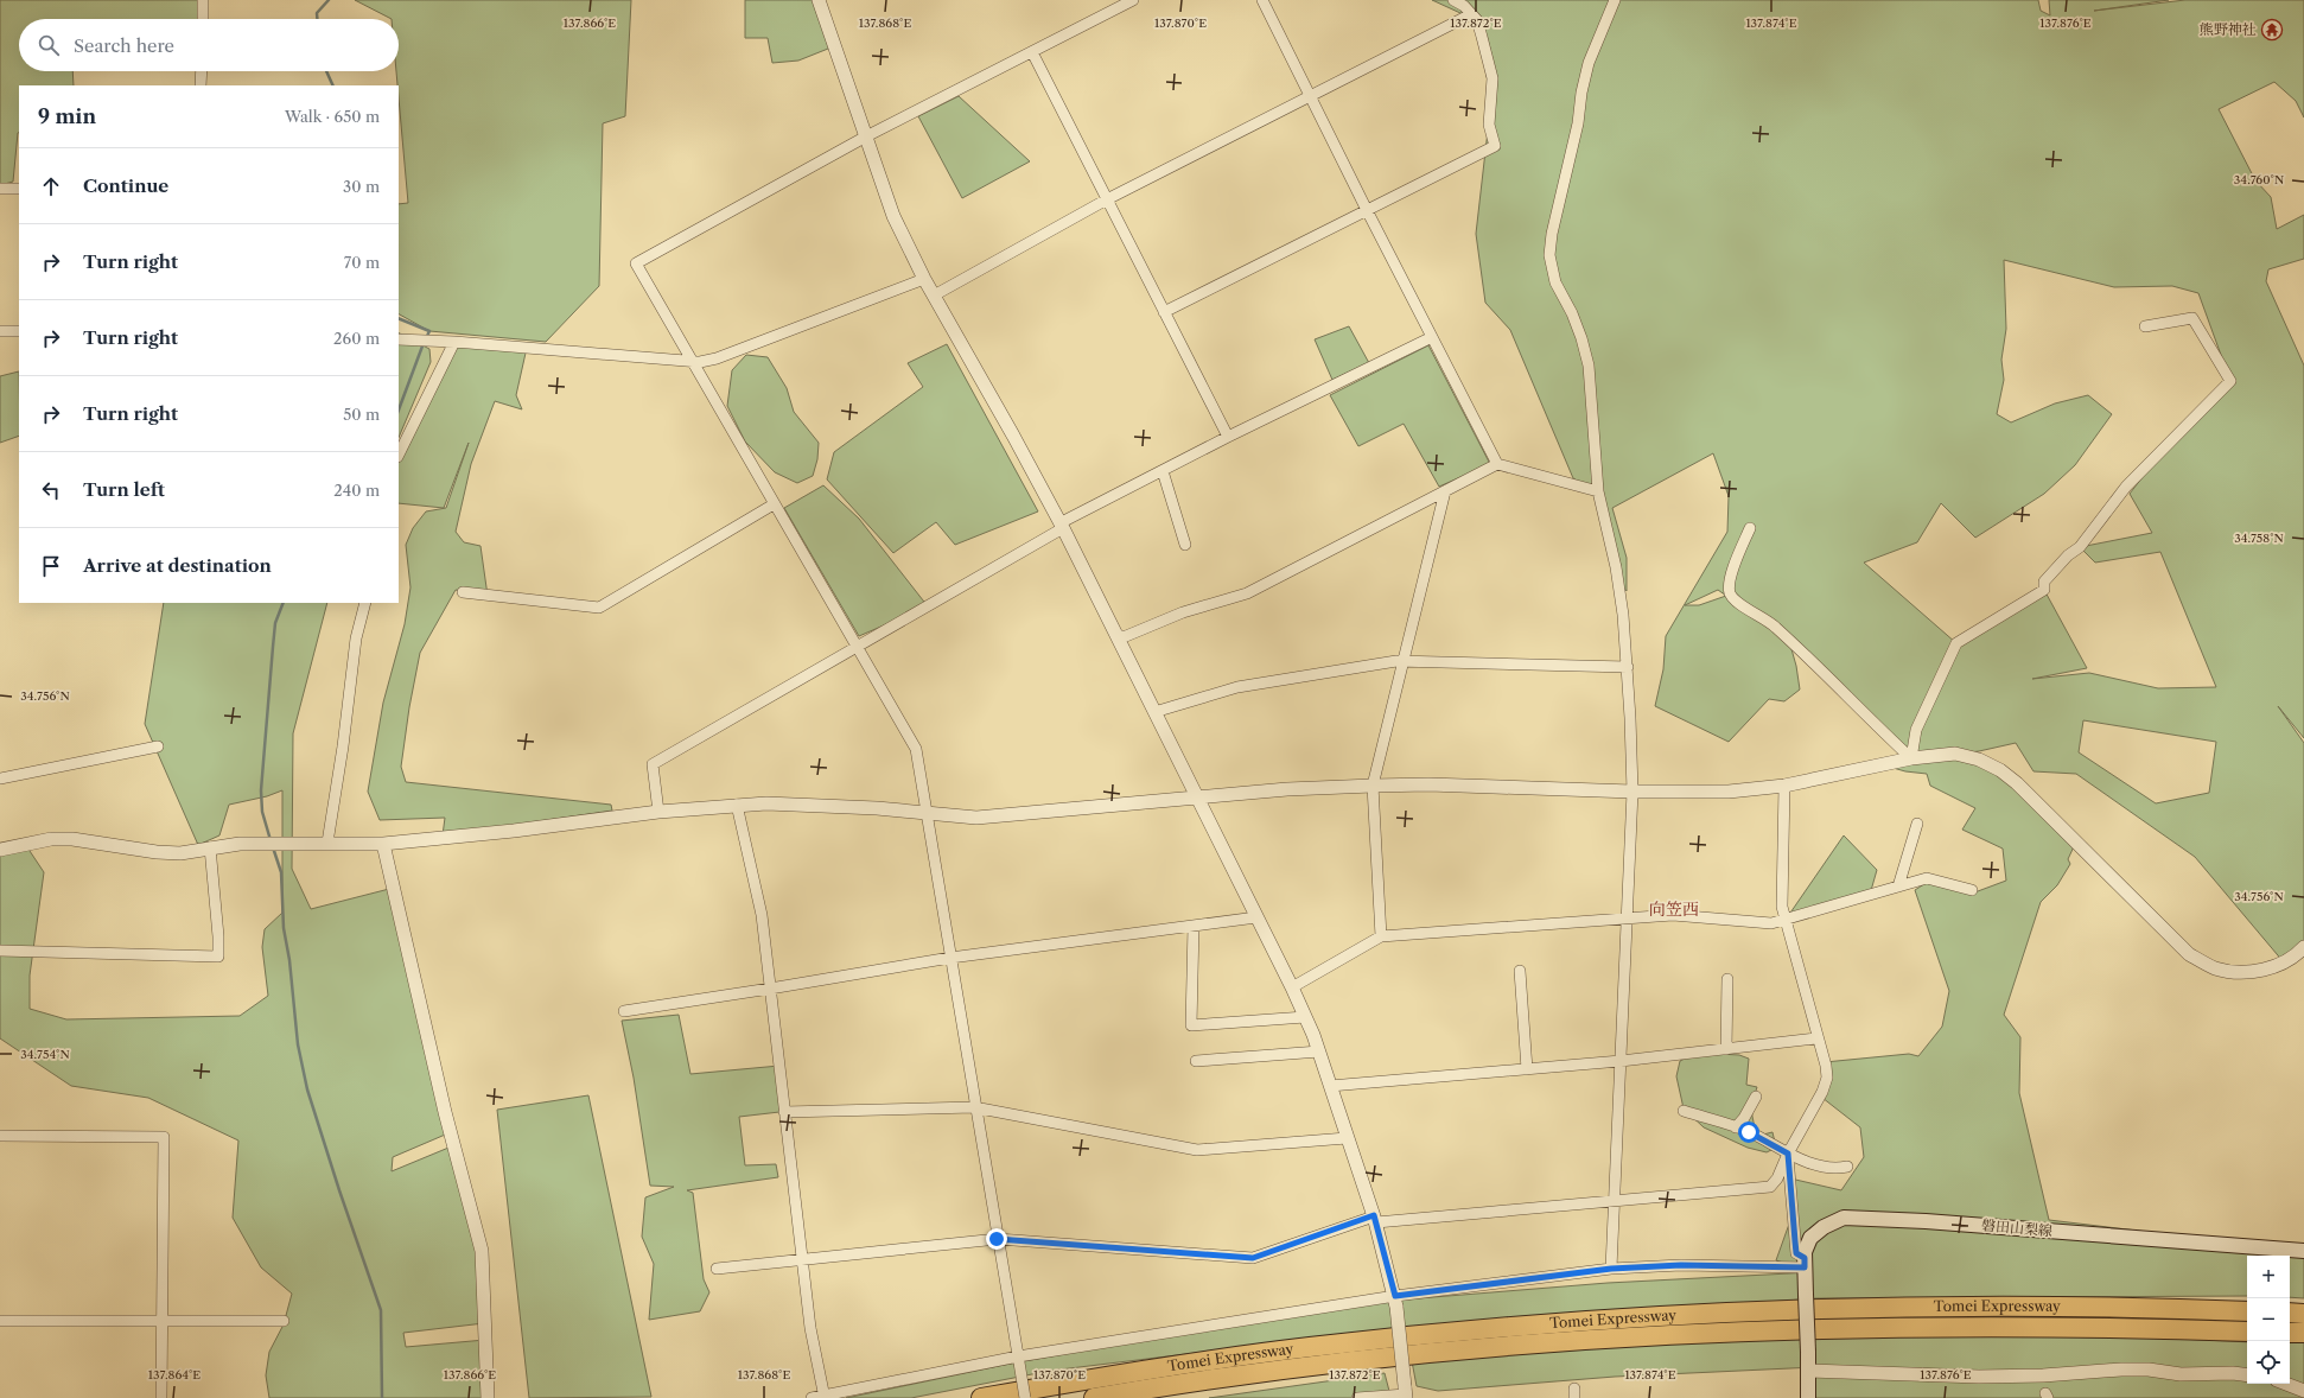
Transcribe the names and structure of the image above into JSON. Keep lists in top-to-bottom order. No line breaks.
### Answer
{"streets":{"highway":["Tomei Expressway"],"main road":["磐田山梨線"]},"districts":["向笠西"],"places":{"temple":["熊野神社"]},"page":{"search":"Search here","heading":["9 min","Walk · 650 m"],"list":[["Continue","30 m"],["Turn right","70 m"],["Turn right","260 m"],["Turn right","50 m"],["Turn left","240 m"],"Arrive at destination"],"map_buttons":["+","−"]},"coordinates":["137.866°E","137.868°E","137.870°E","137.872°E","137.874°E","137.876°E","34.760°N","34.758°N","34.756°N","34.754°N","137.864°E"]}
